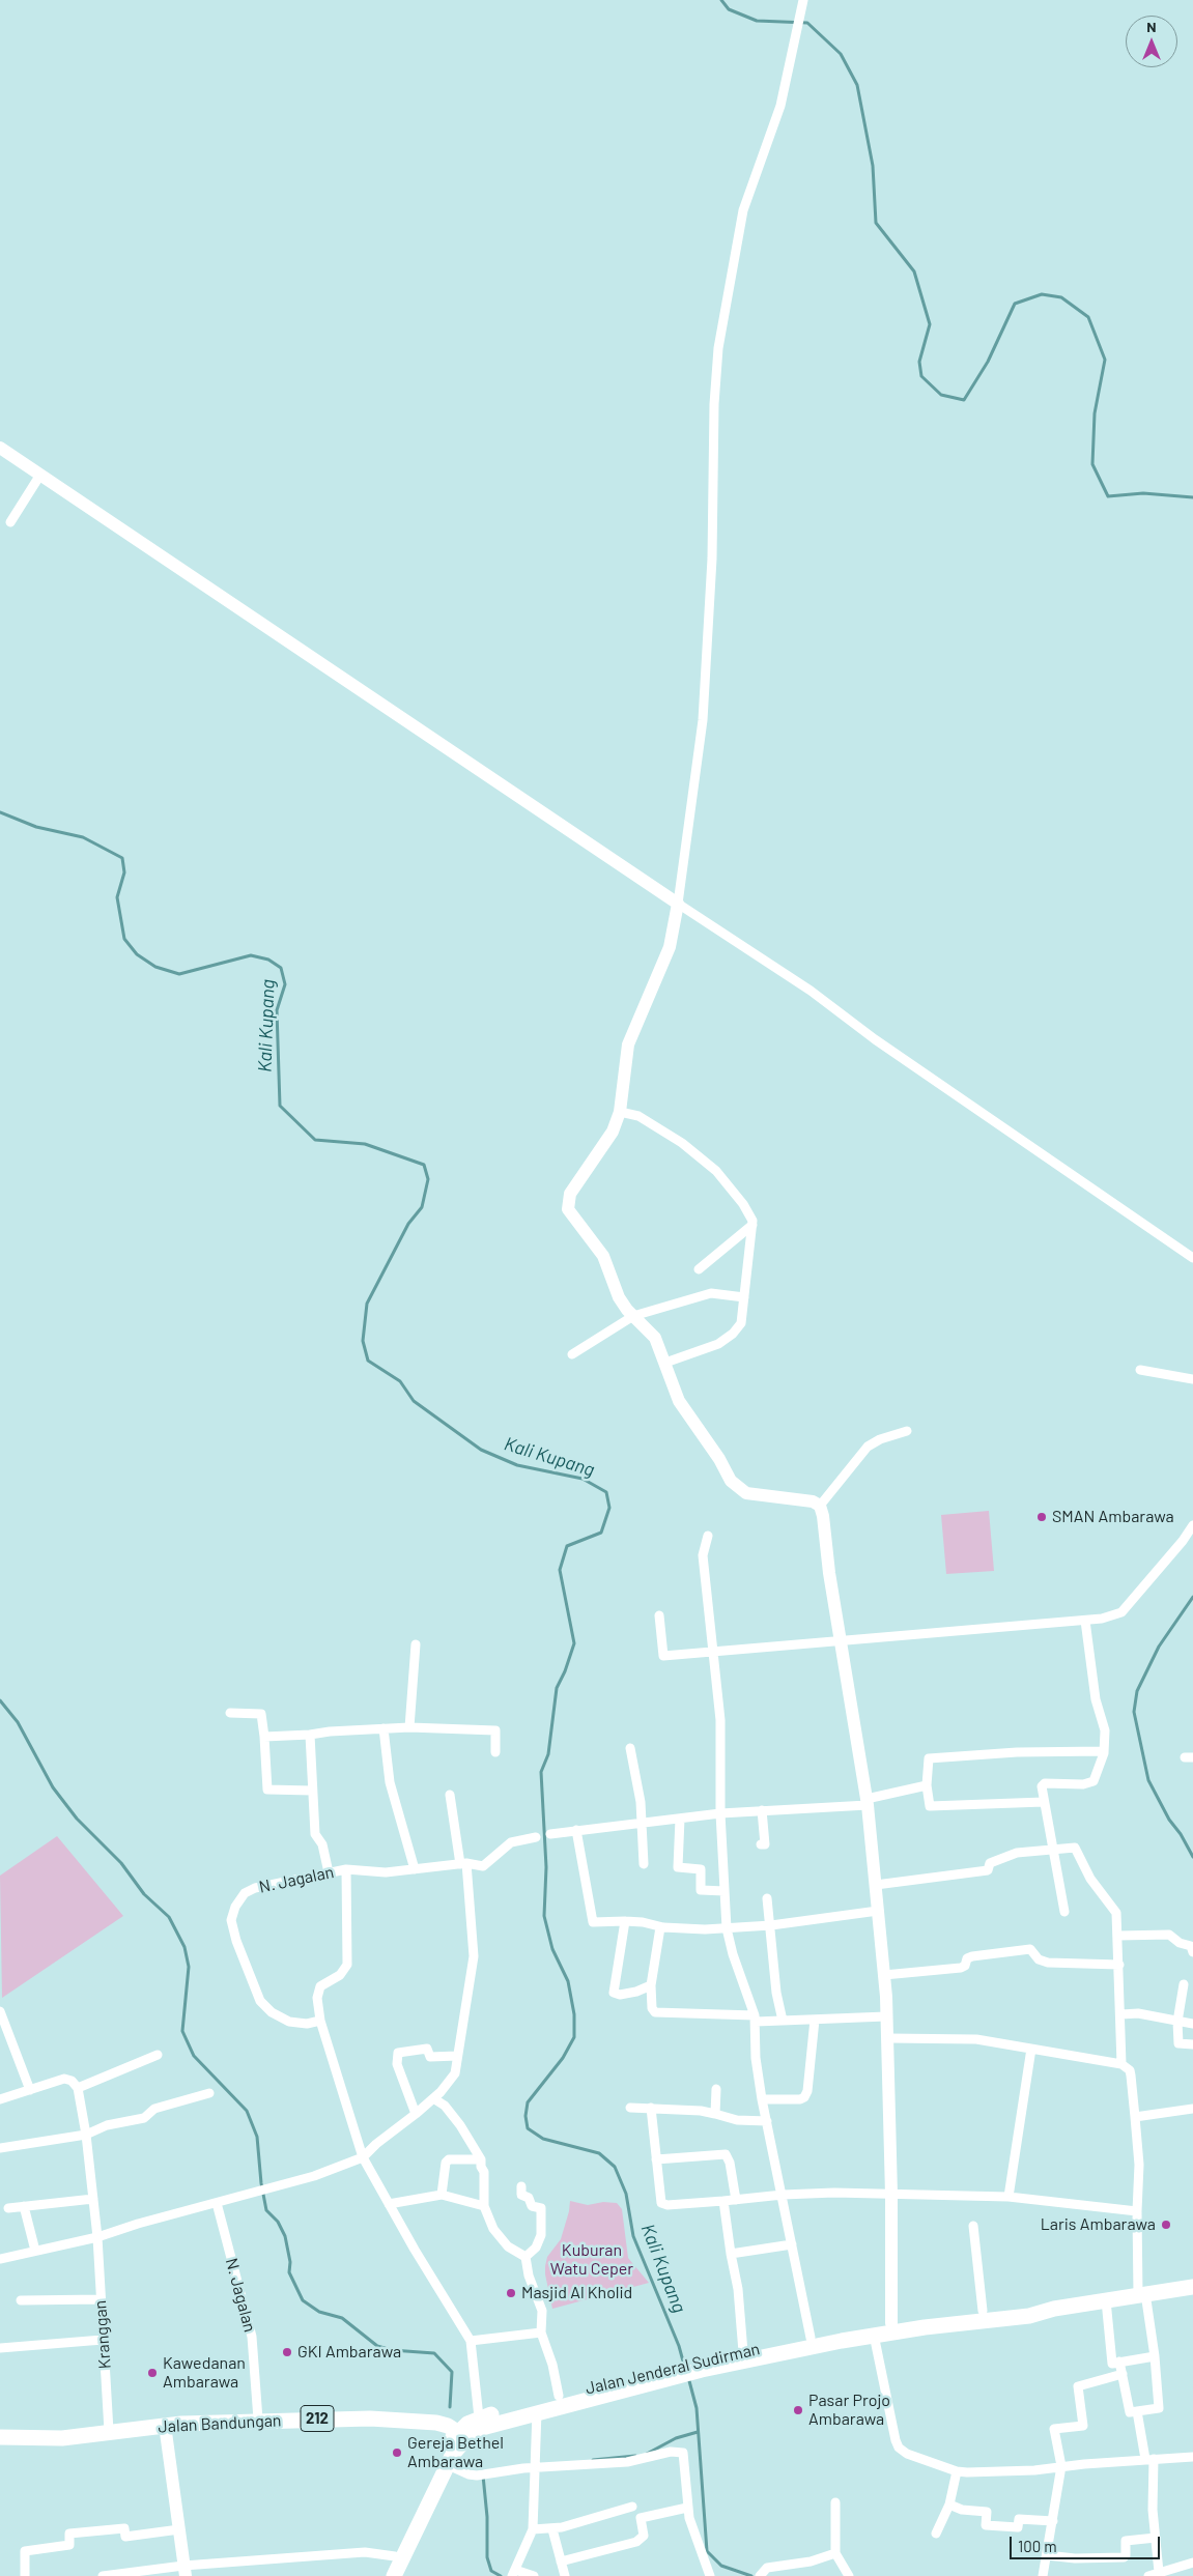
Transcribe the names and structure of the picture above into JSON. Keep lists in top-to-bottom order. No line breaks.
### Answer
{"streets":{"main road":["Jalan Jenderal Sudirman","212","Jalan Bandungan"],"street":["N. Jagalan","Kranggan"]},"crossings":[["N. Jagalan","Jalan Jenderal Sudirman"],["N. Jagalan","Jalan Bandungan"],["Kranggan","Jalan Bandungan"],["Jalan Jenderal Sudirman","Jalan Bandungan"]],"water":["Kali Kupang"],"parks":["Kuburan Watu Ceper"],"places":["SMAN Ambarawa","Laris Ambarawa","Masjid Al Kholid","GKI Ambarawa","Kawedanan Ambarawa","Pasar Projo Ambarawa","Gereja Bethel Ambarawa"],"scale_bar":"100 m","north":"top"}
